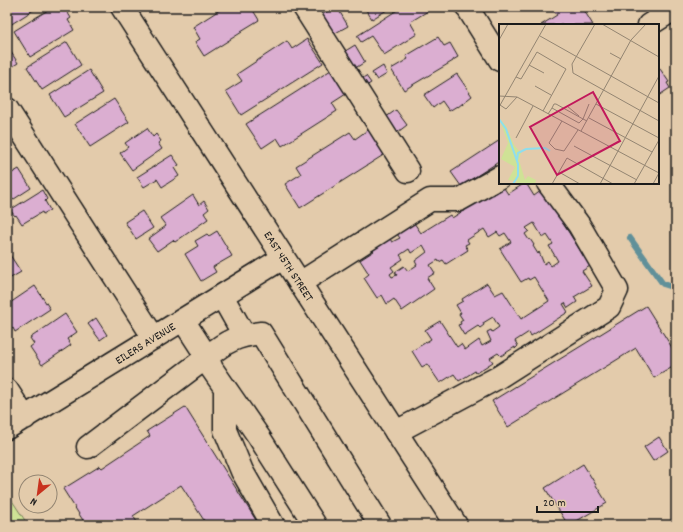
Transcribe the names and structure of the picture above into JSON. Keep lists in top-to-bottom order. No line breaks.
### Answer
{"streets":{"main road":["EAST 45TH STREET","EILERS AVENUE"]},"crossings":[["EAST 45TH STREET","EILERS AVENUE"]],"scale_bar":"20 m","north":"bottom left"}
